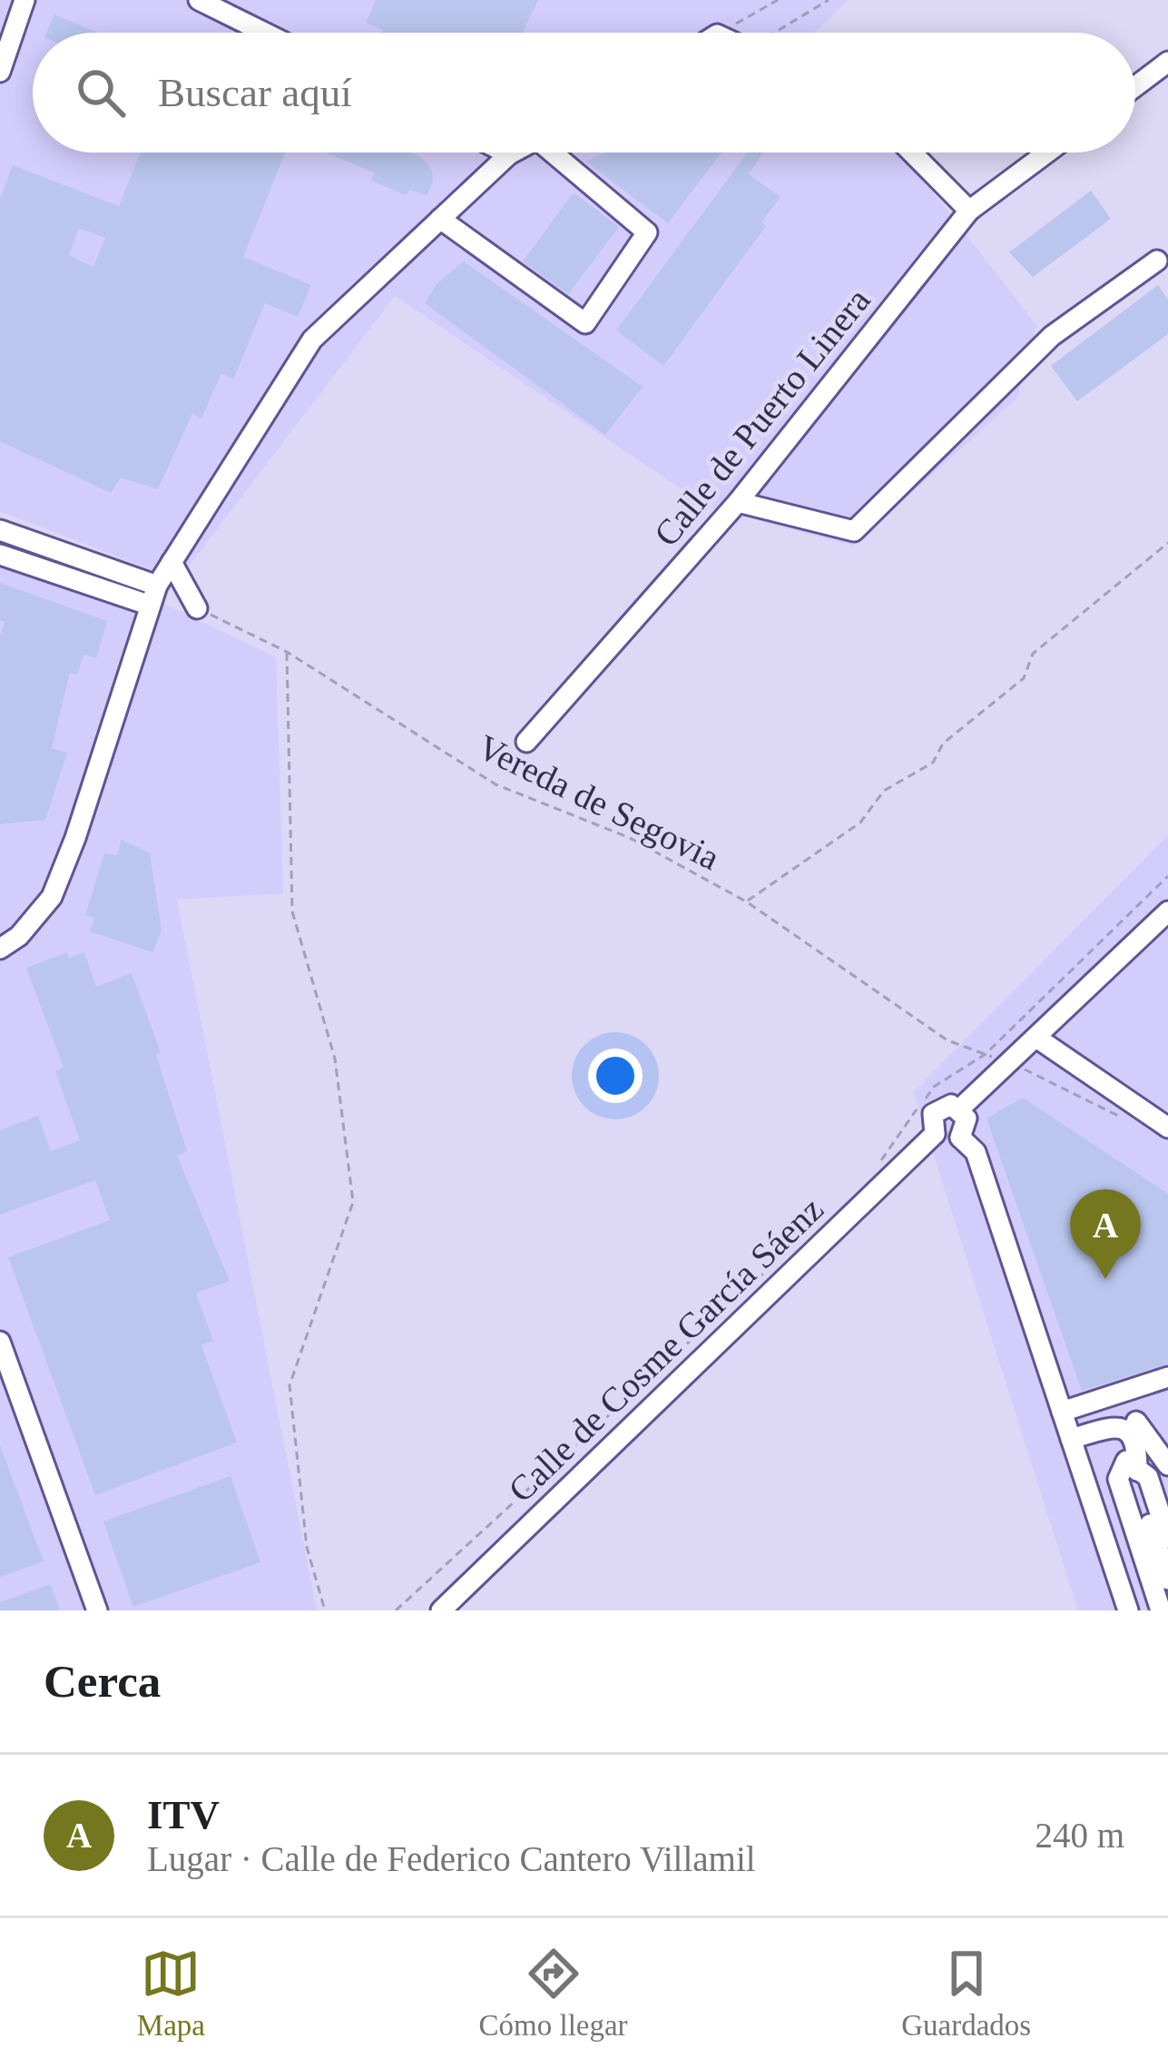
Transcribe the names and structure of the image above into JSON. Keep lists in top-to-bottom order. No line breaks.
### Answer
{"streets":{"street":["Calle de Puerto Linera","Calle de Cosme García Sáenz"],"path":["Vereda de Segovia"]},"page":{"search":"Buscar aquí","pins":"A","heading":"Cerca","list":[{"mark":"A","name":"ITV","note":"Lugar · Calle de Federico Cantero Villamil","value":"240 m"}],"nav":["Mapa","Cómo llegar","Guardados"]}}
